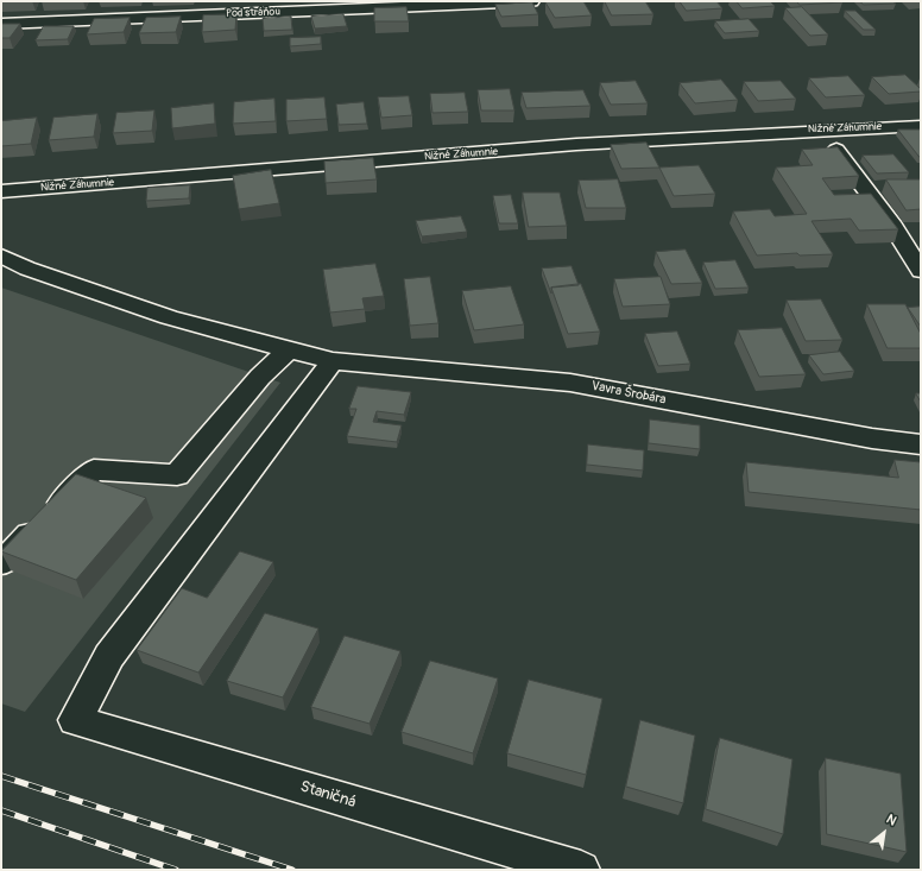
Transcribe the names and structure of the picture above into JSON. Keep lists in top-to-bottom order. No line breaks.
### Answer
{"streets":{"street":["Pod stráňou","Nižné Záhumnie","Vavra Šrobára","Staničná"]},"crossings":[["Vavra Šrobára","Staničná"]],"north":"top right"}
